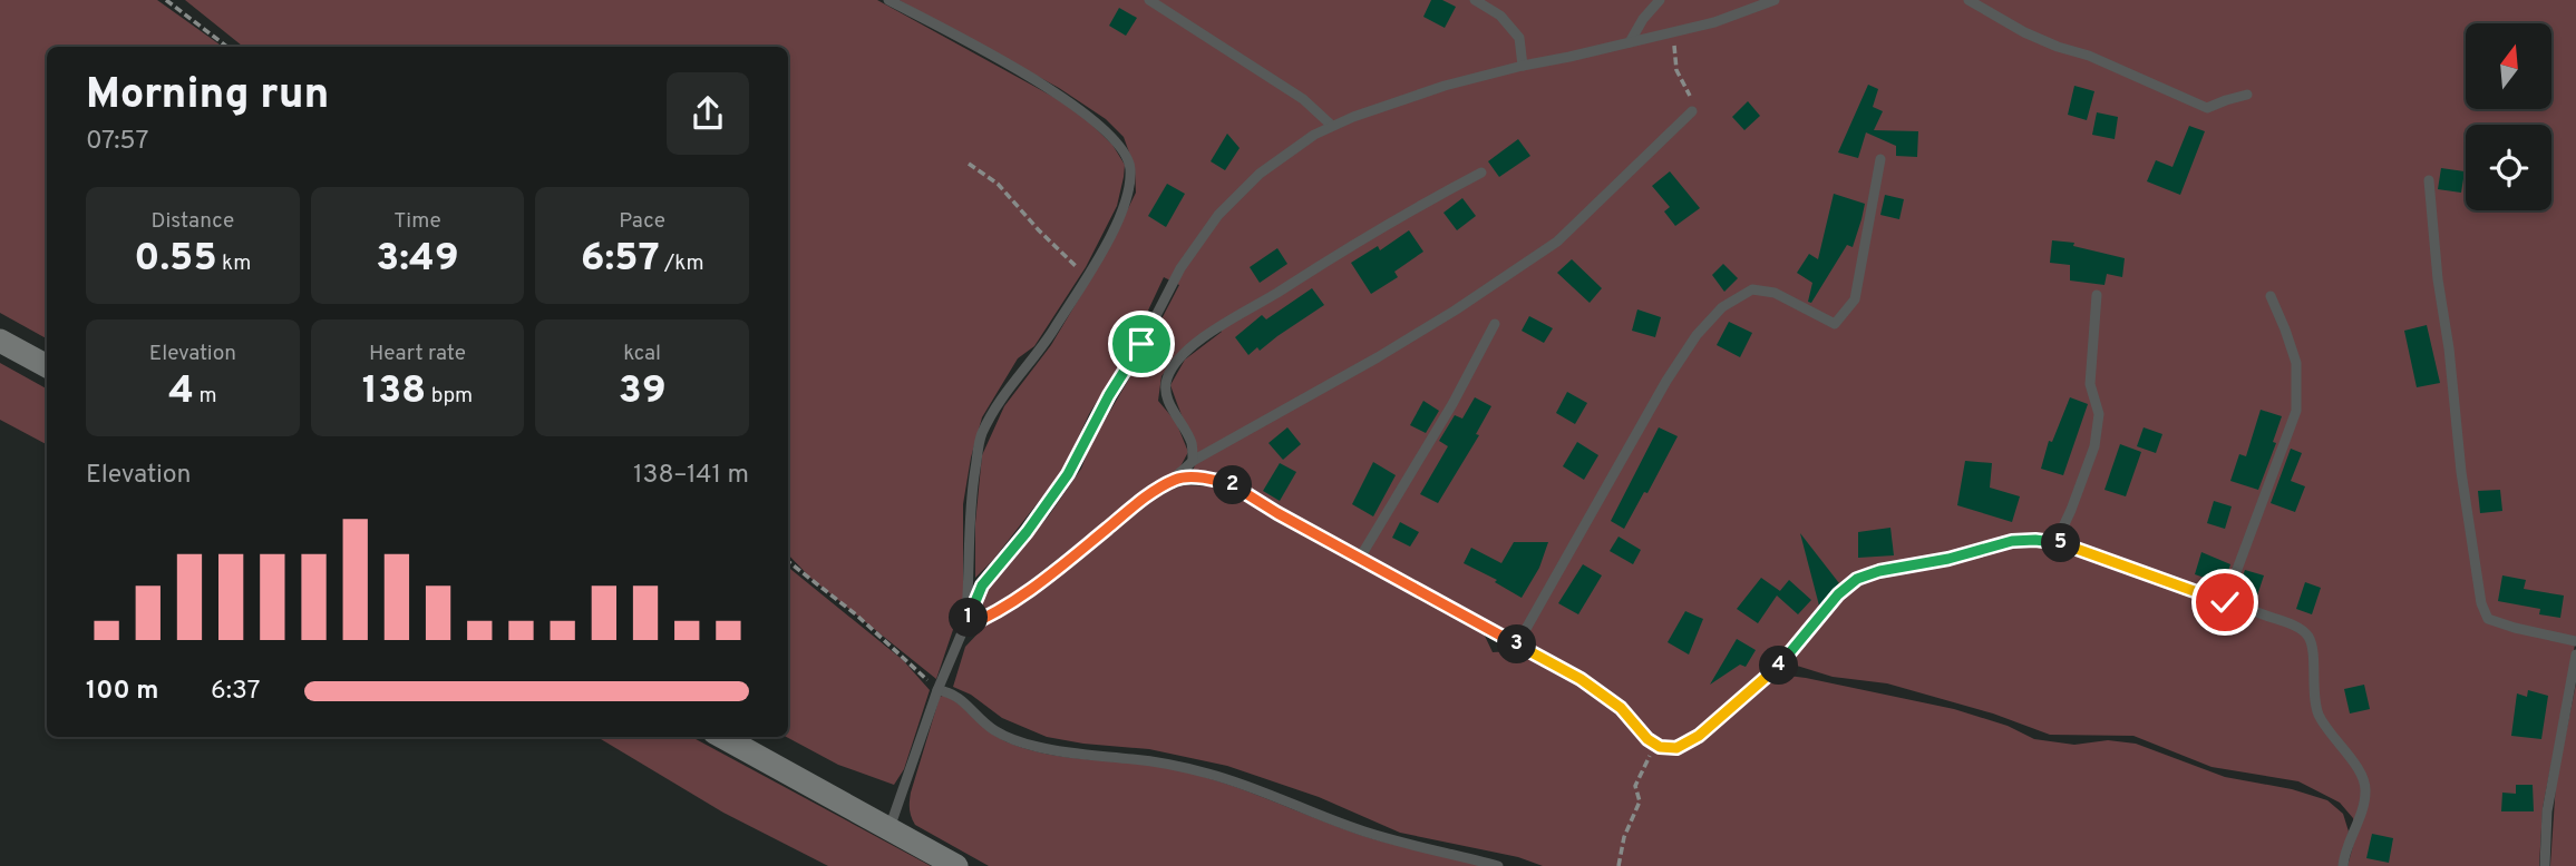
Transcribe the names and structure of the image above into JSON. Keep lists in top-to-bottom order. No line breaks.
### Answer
{"north":"top","page":{"heading":["Morning run","07:57"],"stats":[["Distance","0.55 km"],["Time","3:49"],["Pace","6:57 /km"],["Elevation","4 m"],["Heart rate","138 bpm"],["kcal","39"]],"chart":["Elevation","138–141 m"],"pins":["2","5","1","3","4"],"list":[{"name":"100 m","note":"6:37"}]}}
